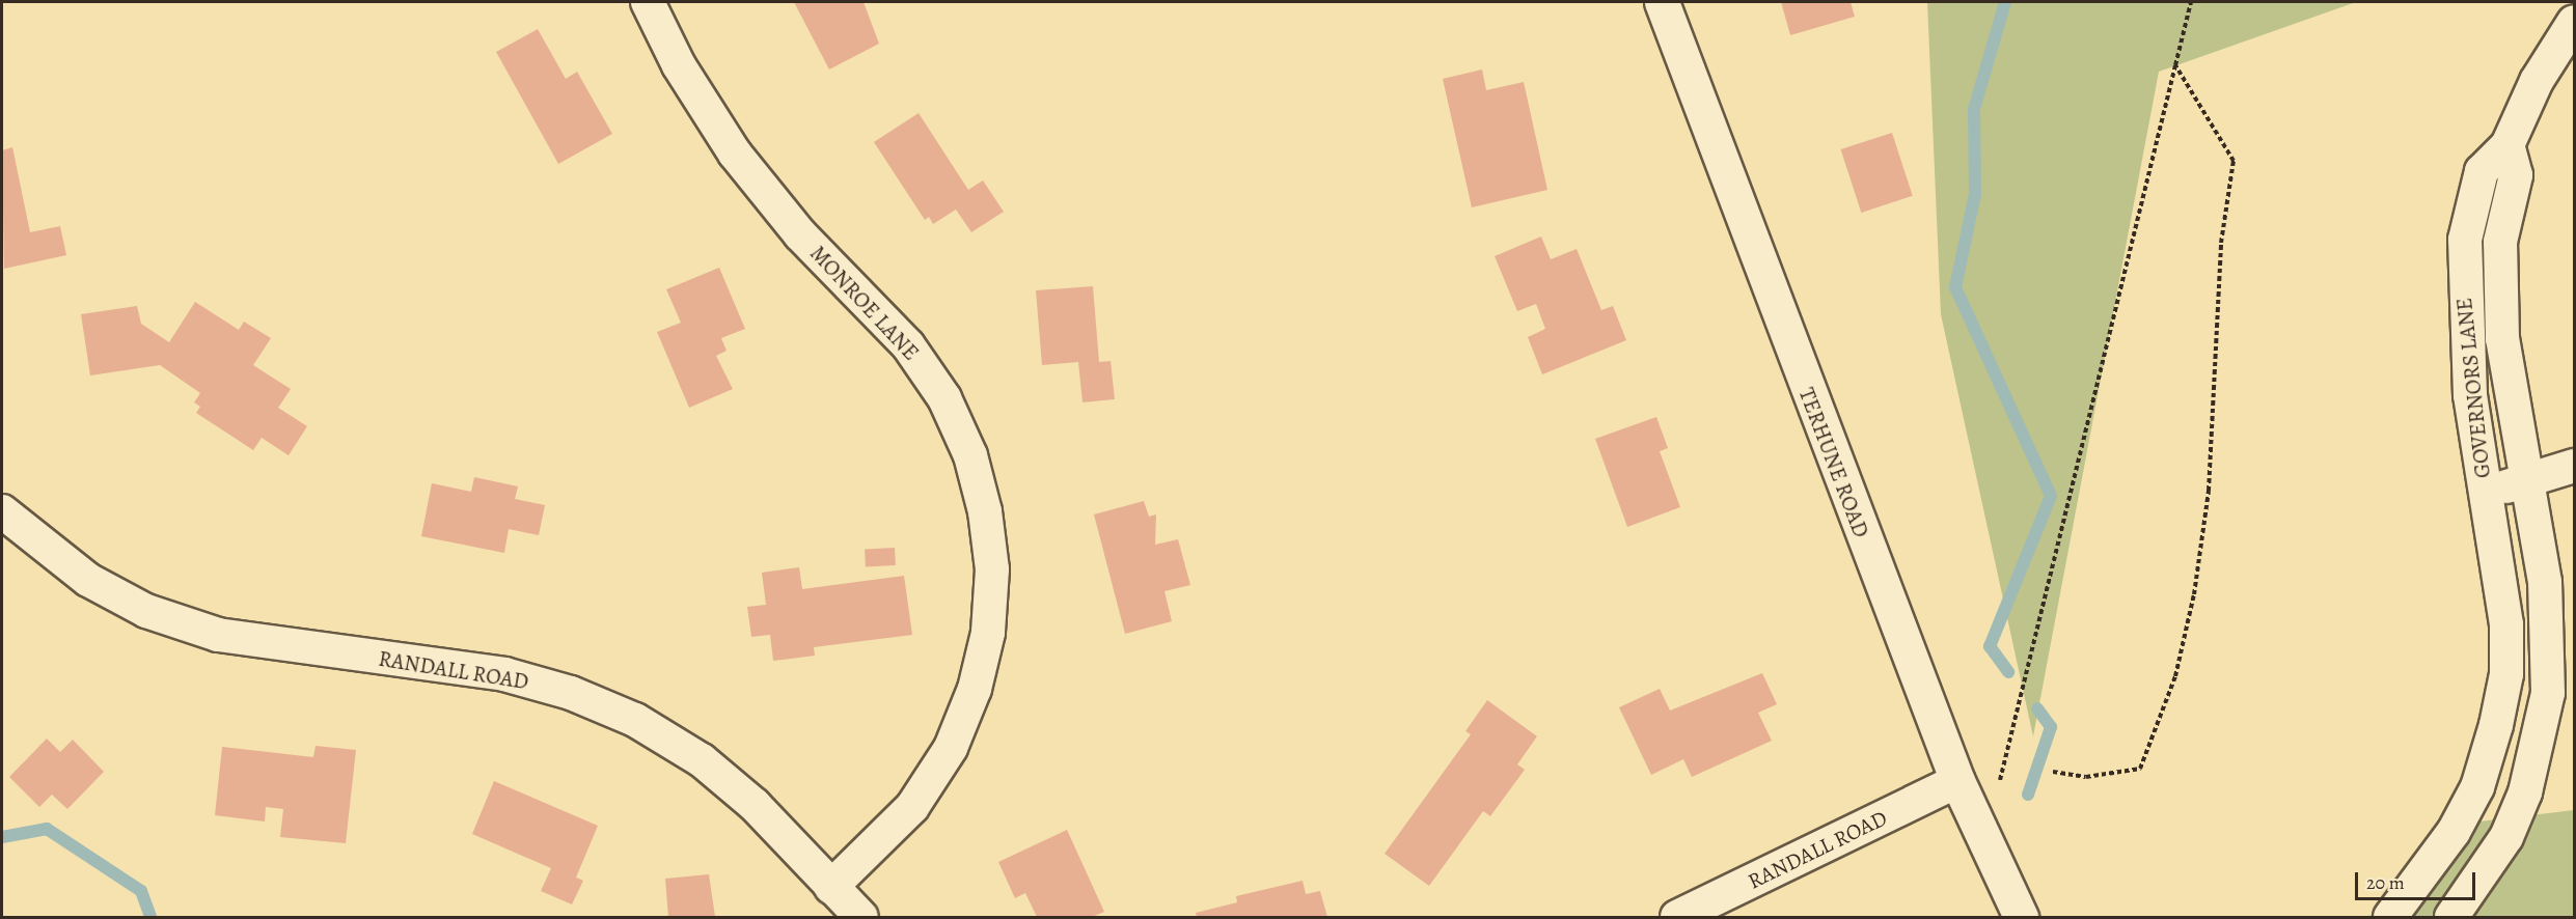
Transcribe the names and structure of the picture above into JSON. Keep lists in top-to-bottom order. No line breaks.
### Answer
{"streets":{"street":["MONROE LANE","GOVERNORS LANE","TERHUNE ROAD","RANDALL ROAD"]},"crossings":[["MONROE LANE","RANDALL ROAD"],["TERHUNE ROAD","RANDALL ROAD"]],"scale_bar":"20 m"}
